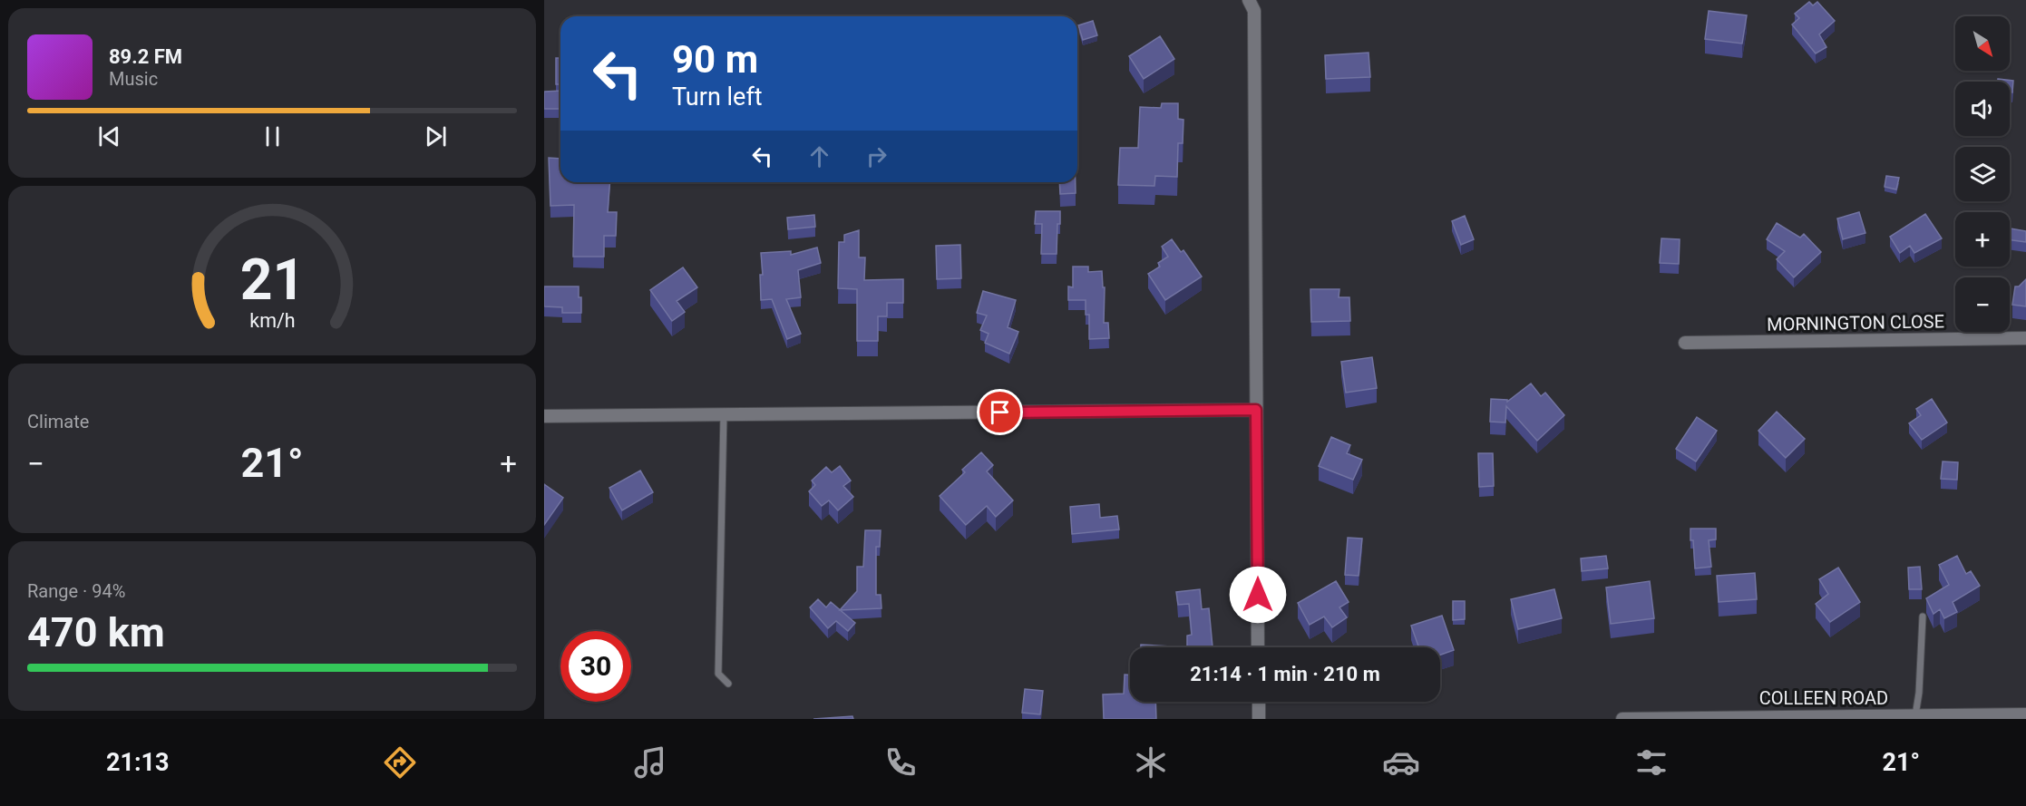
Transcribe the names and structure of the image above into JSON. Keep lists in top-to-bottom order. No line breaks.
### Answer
{"streets":{"street":["MORNINGTON CLOSE","COLLEEN ROAD"]},"north":"bottom right","page":{"map_buttons":["+","−"],"turn":["90 m","Turn left"],"song":["89.2 FM","Music"],"tile":["Climate",["Range · 94%","470 km"]],"heat":["−","21°","+"],"limit":"30","trip":"21:14 · 1 min · 210 m","tabs":["21:13","21°"],"gauge":["21","km/h"]}}
